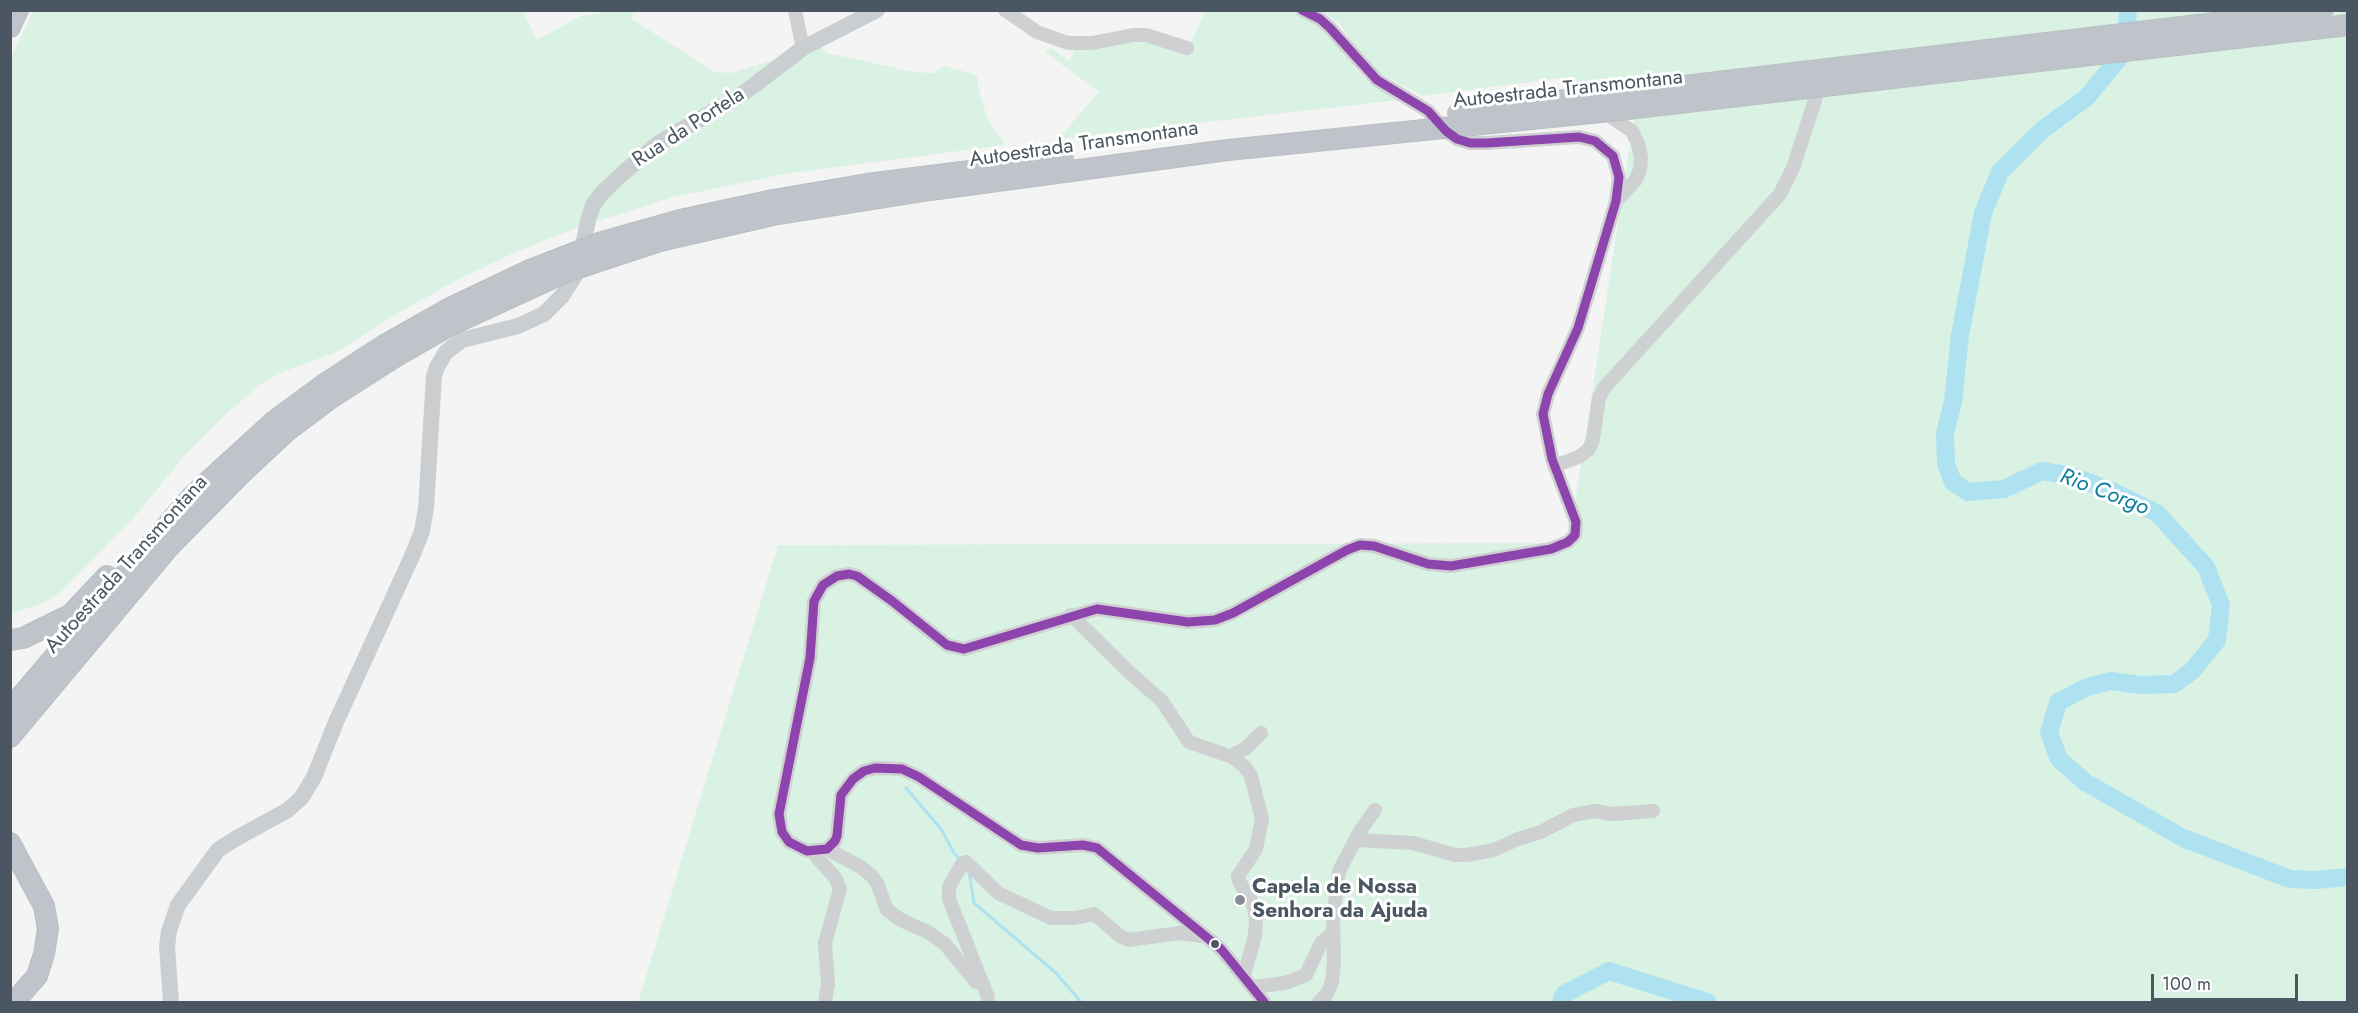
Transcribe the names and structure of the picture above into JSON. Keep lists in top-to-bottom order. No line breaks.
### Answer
{"streets":{"highway":["Autoestrada Transmontana"],"main road":["Rua da Portela"]},"water":["Rio Corgo"],"places":["Capela de Nossa Senhora da Ajuda"],"scale_bar":"100 m"}
